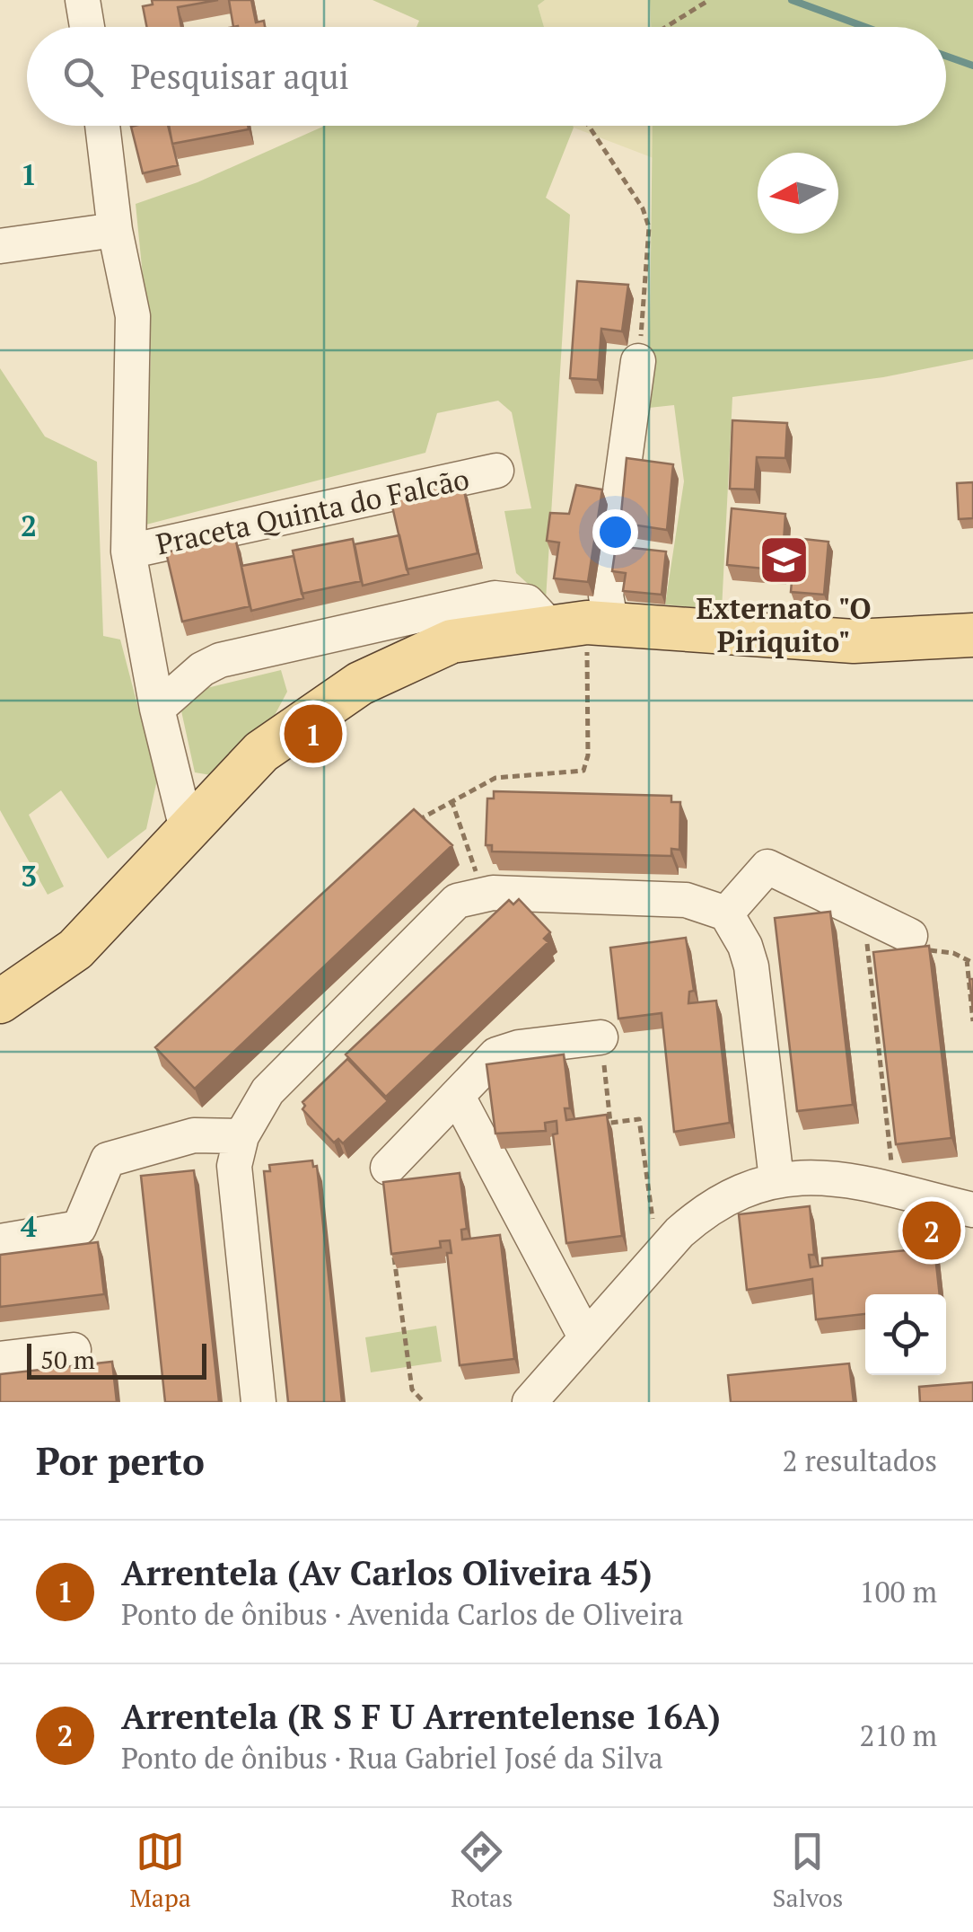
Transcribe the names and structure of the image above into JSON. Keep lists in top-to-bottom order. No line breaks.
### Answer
{"streets":{"street":["Praceta Quinta do Falcão"]},"places":{"school or university":["Externato \"O Piriquito\""]},"scale_bar":"50 m","north":"left","page":{"search":"Pesquisar aqui","pins":["1","2"],"scale":"50 m","heading":["Por perto","2 resultados"],"list":[{"mark":"1","name":"Arrentela (Av Carlos Oliveira 45)","note":"Ponto de ônibus · Avenida Carlos de Oliveira","value":"100 m"},{"mark":"2","name":"Arrentela (R S F U Arrentelense 16A)","note":"Ponto de ônibus · Rua Gabriel José da Silva","value":"210 m"}],"nav":["Mapa","Rotas","Salvos"]},"grid":{"rows":["1","2","3","4"]}}
